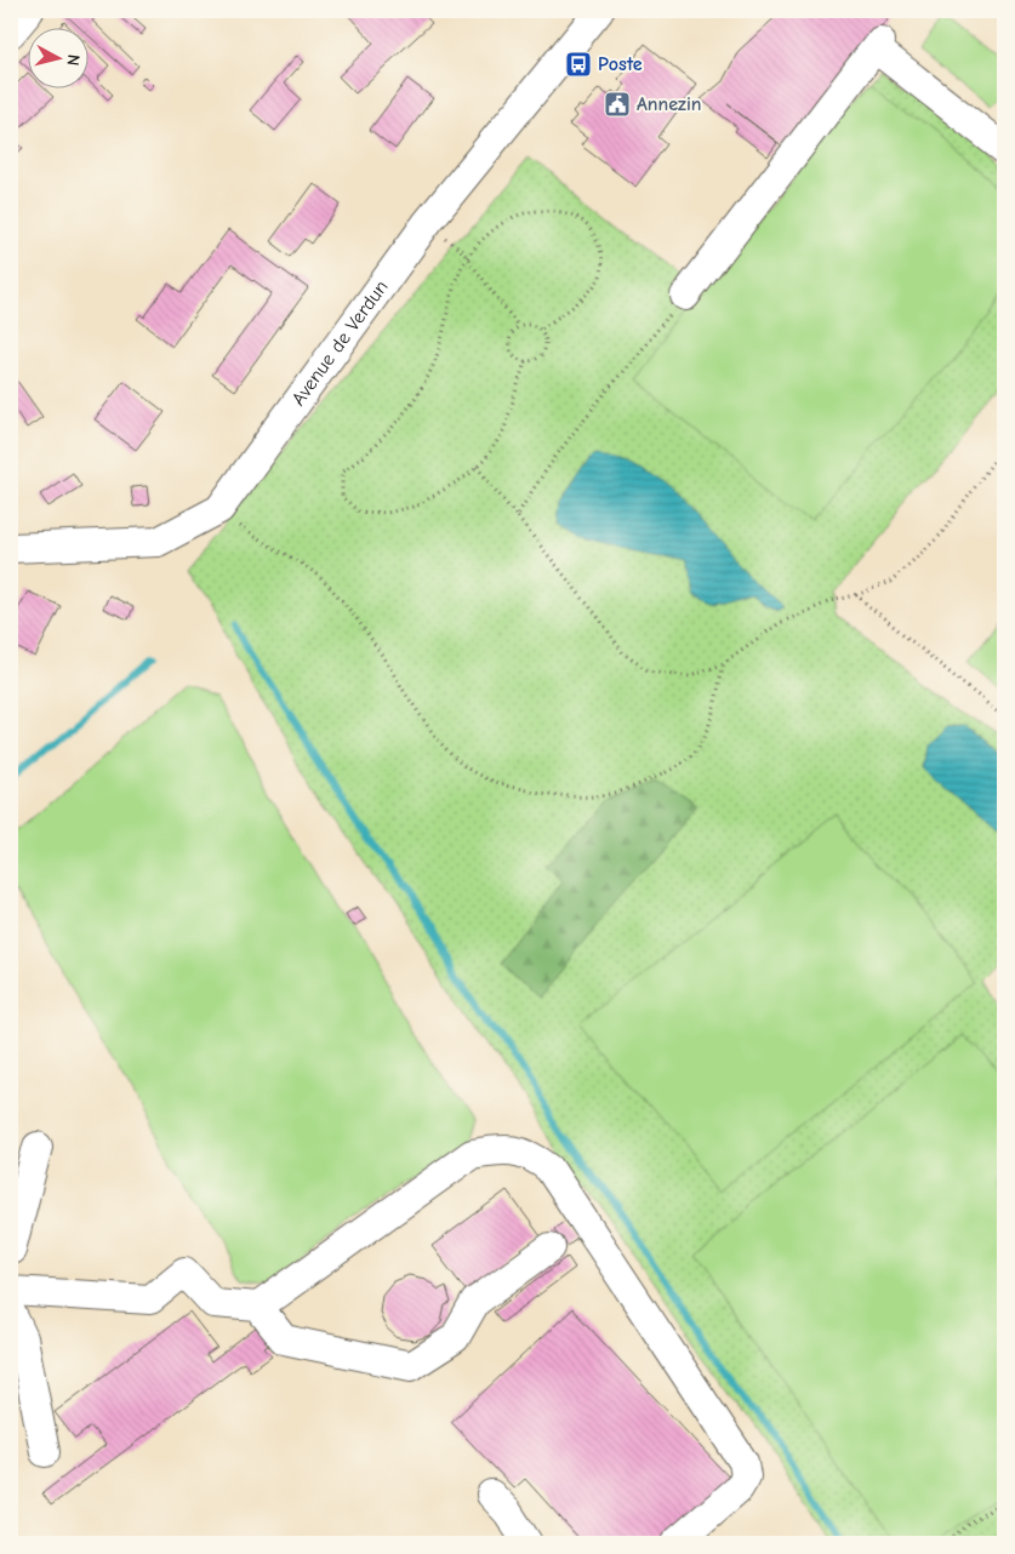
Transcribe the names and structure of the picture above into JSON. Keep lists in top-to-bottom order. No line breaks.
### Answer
{"streets":{"street":["Avenue de Verdun"]},"places":{"bus stop":["Poste"],"public building":["Annezin"]},"north":"right"}
